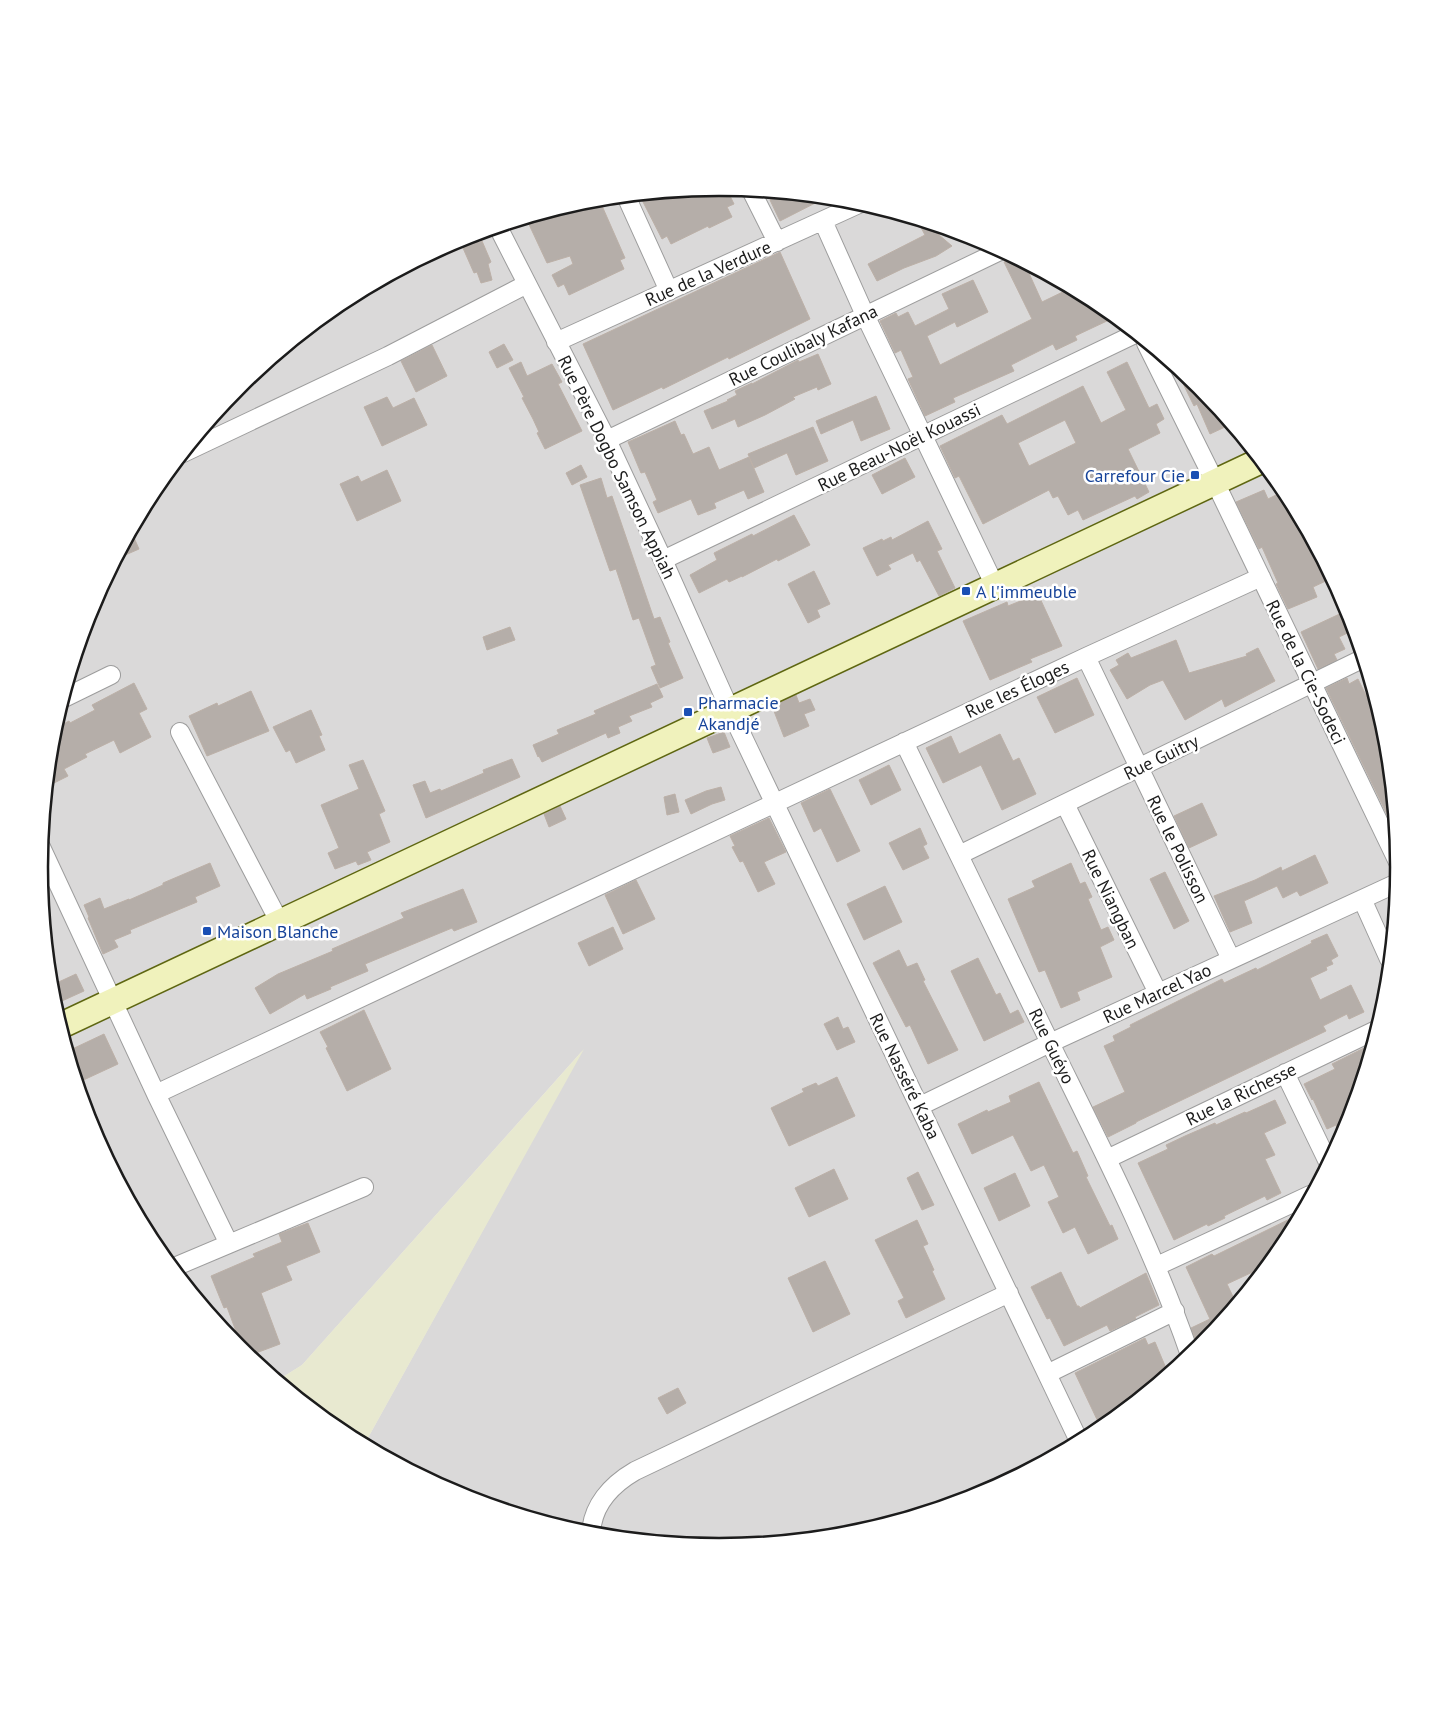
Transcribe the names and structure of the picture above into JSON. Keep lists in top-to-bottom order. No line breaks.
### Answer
{"streets":{"street":["Rue de la Verdure","Rue Coulibaly Kafana","Rue Beau-Noël Kouassi","Rue Père Dogbo Samson Appiah","Rue de la Cie-Sodeci","Rue les Éloges","Rue Guitry","Rue le Polisson","Rue Niangban","Rue Marcel Yao","Rue Guéyo","Rue Nasséré Kaba","Rue la Richesse"]},"crossings":[["Rue de la Verdure","Rue Père Dogbo Samson Appiah"],["Rue Coulibaly Kafana","Rue Père Dogbo Samson Appiah"],["Rue Beau-Noël Kouassi","Rue Père Dogbo Samson Appiah"],["Rue Père Dogbo Samson Appiah","Rue Nasséré Kaba"],["Rue de la Cie-Sodeci","Rue les Éloges"],["Rue de la Cie-Sodeci","Rue Guitry"],["Rue les Éloges","Rue le Polisson"],["Rue les Éloges","Rue Guéyo"],["Rue les Éloges","Rue Nasséré Kaba"],["Rue Guitry","Rue le Polisson"],["Rue Guitry","Rue Niangban"],["Rue Guitry","Rue Guéyo"],["Rue le Polisson","Rue Marcel Yao"],["Rue Niangban","Rue Marcel Yao"],["Rue Marcel Yao","Rue Guéyo"],["Rue Marcel Yao","Rue Nasséré Kaba"],["Rue Guéyo","Rue la Richesse"]],"places":{"transit":["Carrefour Cie","A l'immeuble","Pharmacie Akandjé","Maison Blanche"]}}
